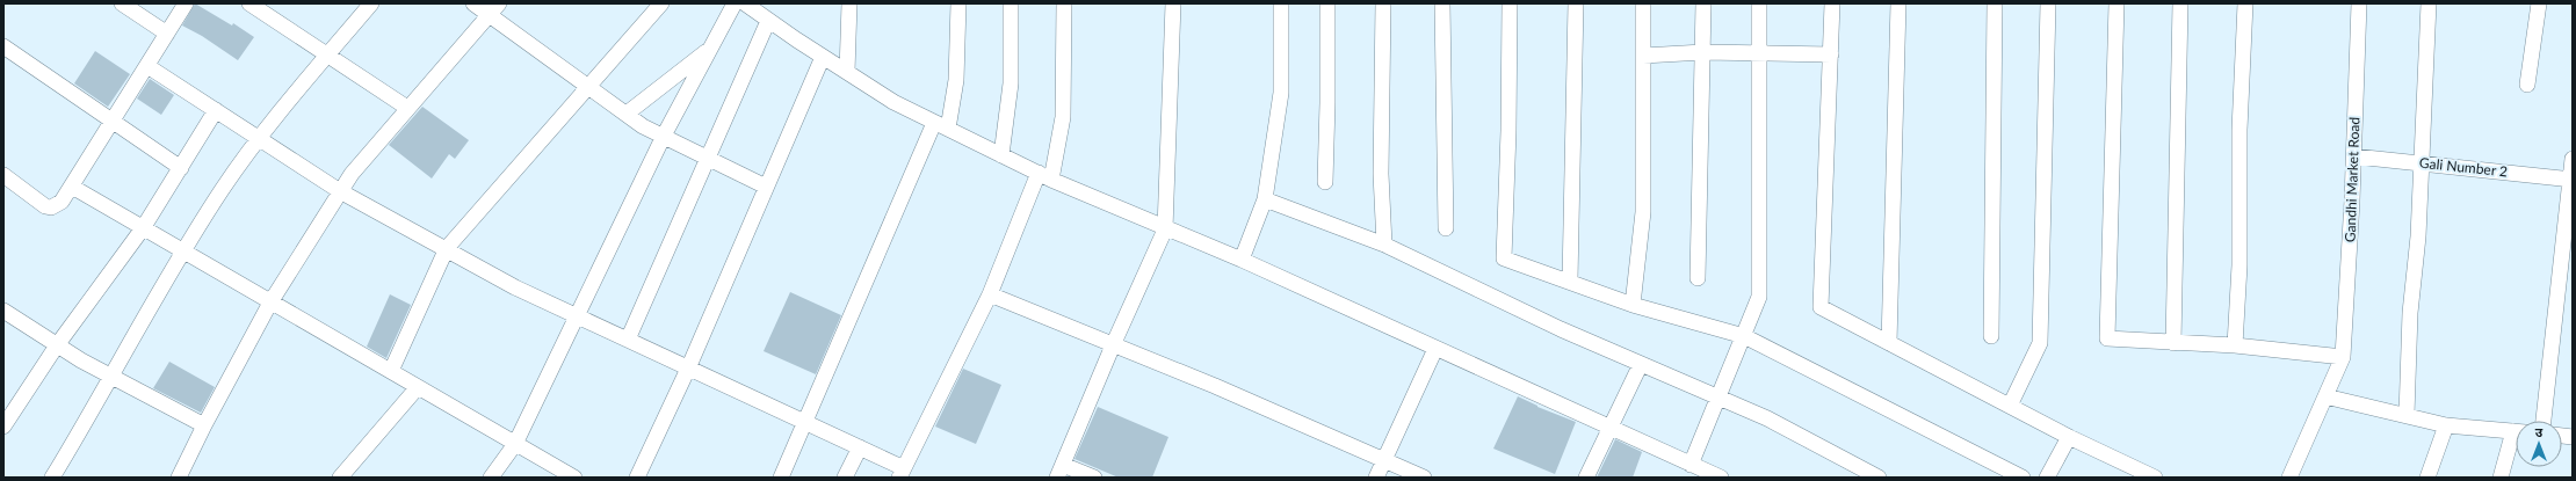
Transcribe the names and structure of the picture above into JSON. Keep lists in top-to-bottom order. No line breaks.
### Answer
{"streets":{"street":["Gali Number 2","Gandhi Market Road"]},"crossings":[["Gali Number 2","Gandhi Market Road"]],"north":"top"}
